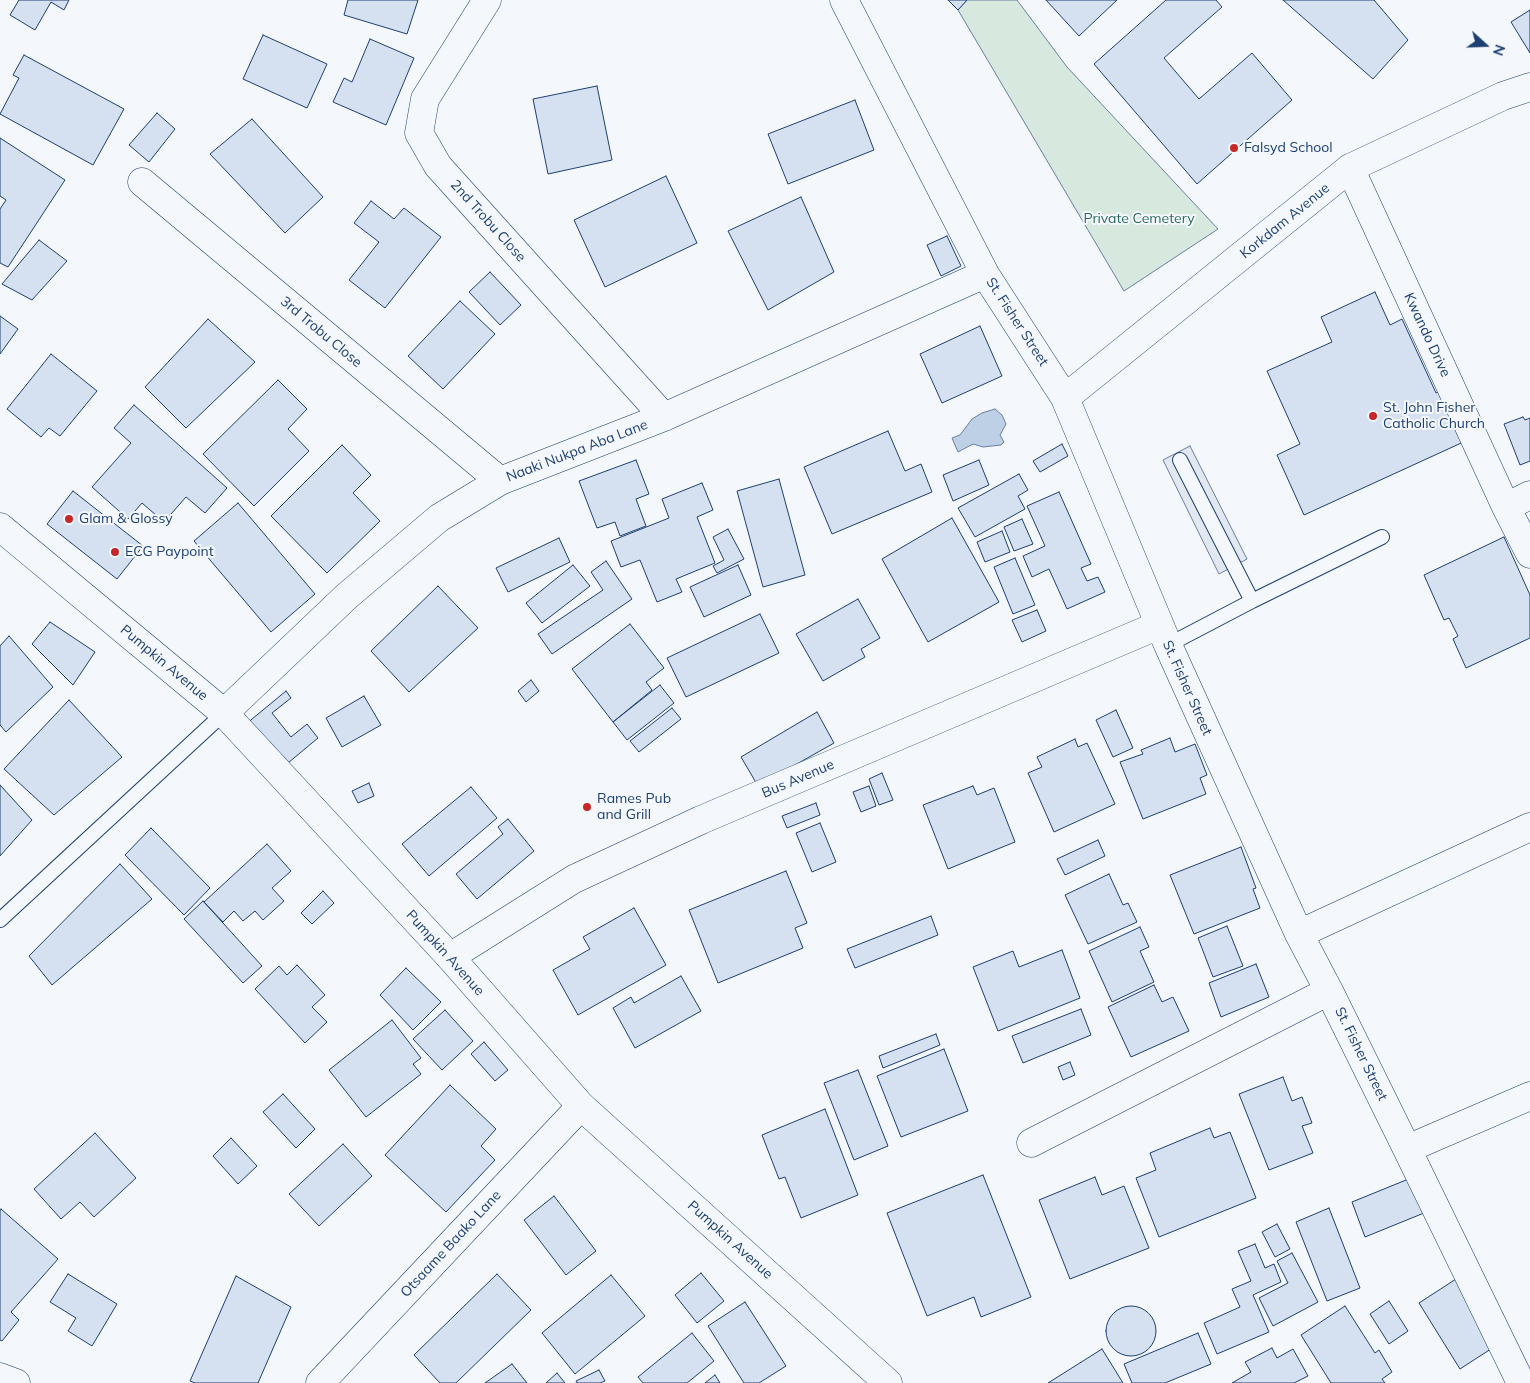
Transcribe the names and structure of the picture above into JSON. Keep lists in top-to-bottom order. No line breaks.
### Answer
{"streets":{"street":["2nd Trobu Close","Korkdam Avenue","St. Fisher Street","3rd Trobu Close","Kwando Drive","Naaki Nukpa Aba Lane","Pumpkin Avenue","Bus Avenue","Otsaame Baako Lane"]},"crossings":[["2nd Trobu Close","Naaki Nukpa Aba Lane"],["Korkdam Avenue","St. Fisher Street"],["Korkdam Avenue","Kwando Drive"],["St. Fisher Street","Naaki Nukpa Aba Lane"],["St. Fisher Street","Bus Avenue"],["3rd Trobu Close","Naaki Nukpa Aba Lane"],["Naaki Nukpa Aba Lane","Pumpkin Avenue"],["Pumpkin Avenue","Bus Avenue"],["Pumpkin Avenue","Otsaame Baako Lane"]],"parks":["Private Cemetery"],"places":["Falsyd School","St. John Fisher Catholic Church","Glam & Glossy","ECG Paypoint","Rames Pub and Grill"],"north":"right"}
